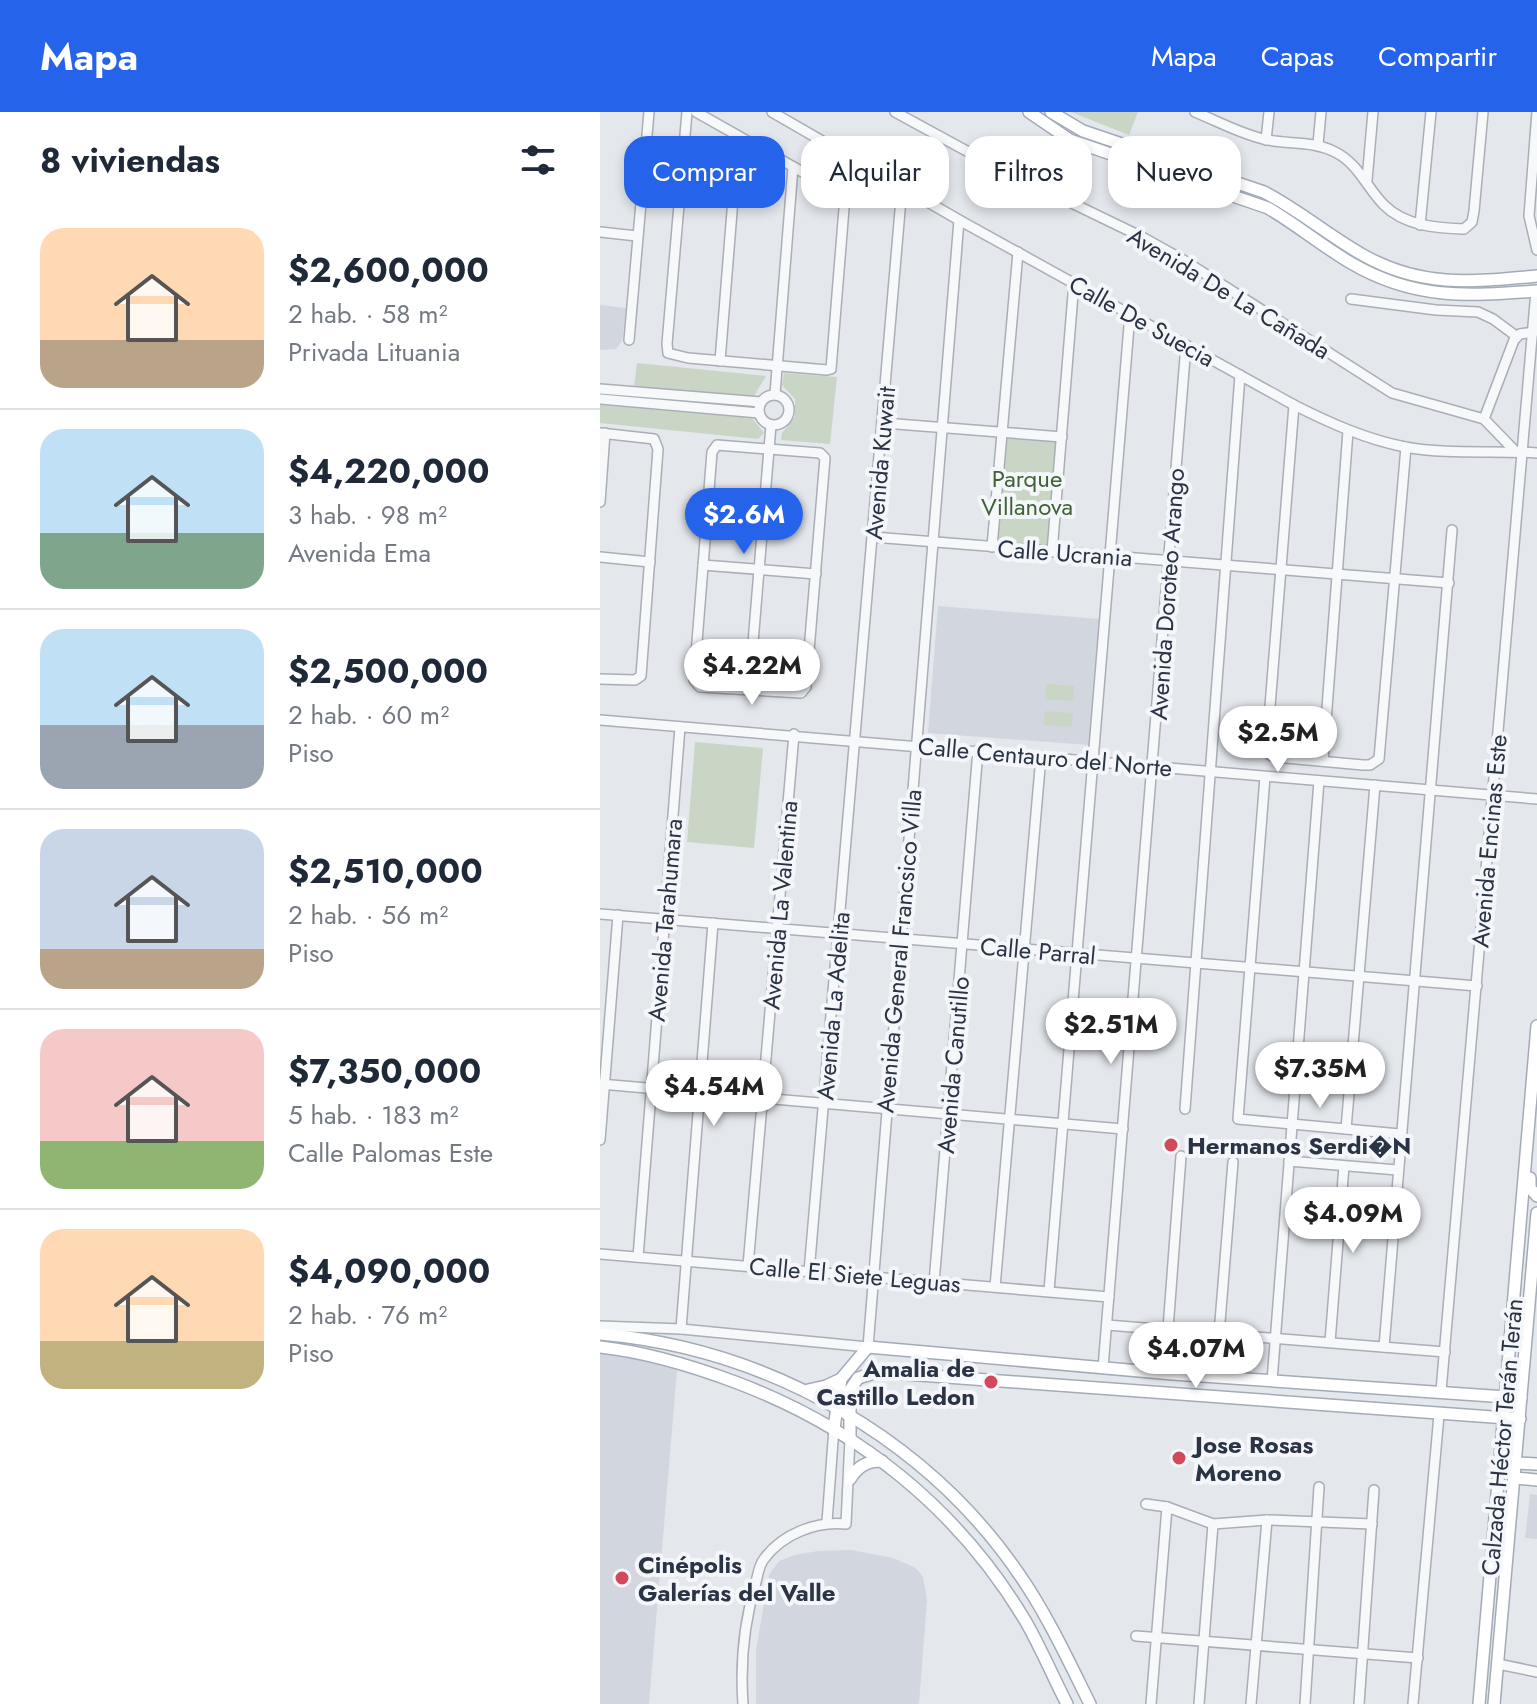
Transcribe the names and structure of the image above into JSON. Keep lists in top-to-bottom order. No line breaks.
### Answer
{"streets":{"main road":["Calzada Héctor Terán Terán"],"street":["Avenida De La Cañada","Calle De Suecia","Avenida Kuwait","Calle Ucrania","Avenida Doroteo Arango","Calle Centauro del Norte","Avenida Encinas Este","Avenida La Valentina","Avenida Tarahumara","Avenida General Francsico Villa","Calle Parral","Avenida La Adelita","Avenida Canutillo","Calle El Siete Leguas"]},"crossings":[["Calle De Suecia","Avenida Doroteo Arango"],["Calle De Suecia","Avenida Encinas Este"],["Calle De Suecia","Avenida General Francsico Villa"],["Avenida Kuwait","Calle Ucrania"],["Avenida Kuwait","Calle Centauro del Norte"],["Avenida Kuwait","Avenida La Adelita"],["Calle Ucrania","Avenida Doroteo Arango"],["Calle Ucrania","Avenida General Francsico Villa"],["Avenida Doroteo Arango","Calle Centauro del Norte"],["Avenida Doroteo Arango","Calle Parral"],["Avenida Doroteo Arango","Calle El Siete Leguas"],["Calle Centauro del Norte","Avenida Encinas Este"],["Calle Centauro del Norte","Avenida La Valentina"],["Calle Centauro del Norte","Avenida Tarahumara"],["Calle Centauro del Norte","Avenida General Francsico Villa"],["Calle Centauro del Norte","Avenida La Adelita"],["Calle Centauro del Norte","Avenida Canutillo"],["Avenida Encinas Este","Calle Parral"],["Avenida La Valentina","Calle Parral"],["Avenida La Valentina","Calle El Siete Leguas"],["Avenida Tarahumara","Calle Parral"],["Avenida Tarahumara","Calle El Siete Leguas"],["Avenida General Francsico Villa","Calle Parral"],["Avenida General Francsico Villa","Calle El Siete Leguas"],["Calle Parral","Avenida La Adelita"],["Calle Parral","Avenida Canutillo"],["Avenida La Adelita","Calle El Siete Leguas"],["Avenida Canutillo","Calle El Siete Leguas"]],"parks":["Parque Villanova"],"places":["Hermanos Serdi�N","Amalia de Castillo Ledon","Jose Rosas Moreno","Cinépolis Galerías del Valle"],"page":{"header":"Mapa","nav":["Mapa","Capas","Compartir"],"heading":"8 viviendas","chip":["Comprar","Alquilar","Filtros","Nuevo"],"list":[{"name":"$2,600,000","note":"2 hab. · 58 m² · Privada Lituania"},{"name":"$4,220,000","note":"3 hab. · 98 m² · Avenida Ema"},{"name":"$2,500,000","note":"2 hab. · 60 m² · Piso"},{"name":"$2,510,000","note":"2 hab. · 56 m² · Piso"},{"name":"$7,350,000","note":"5 hab. · 183 m² · Calle Palomas Este"},{"name":"$4,090,000","note":"2 hab. · 76 m² · Piso"}],"price":["$2.6M","$4.22M","$2.5M","$2.51M","$7.35M","$4.54M","$4.09M","$4.07M"]}}
